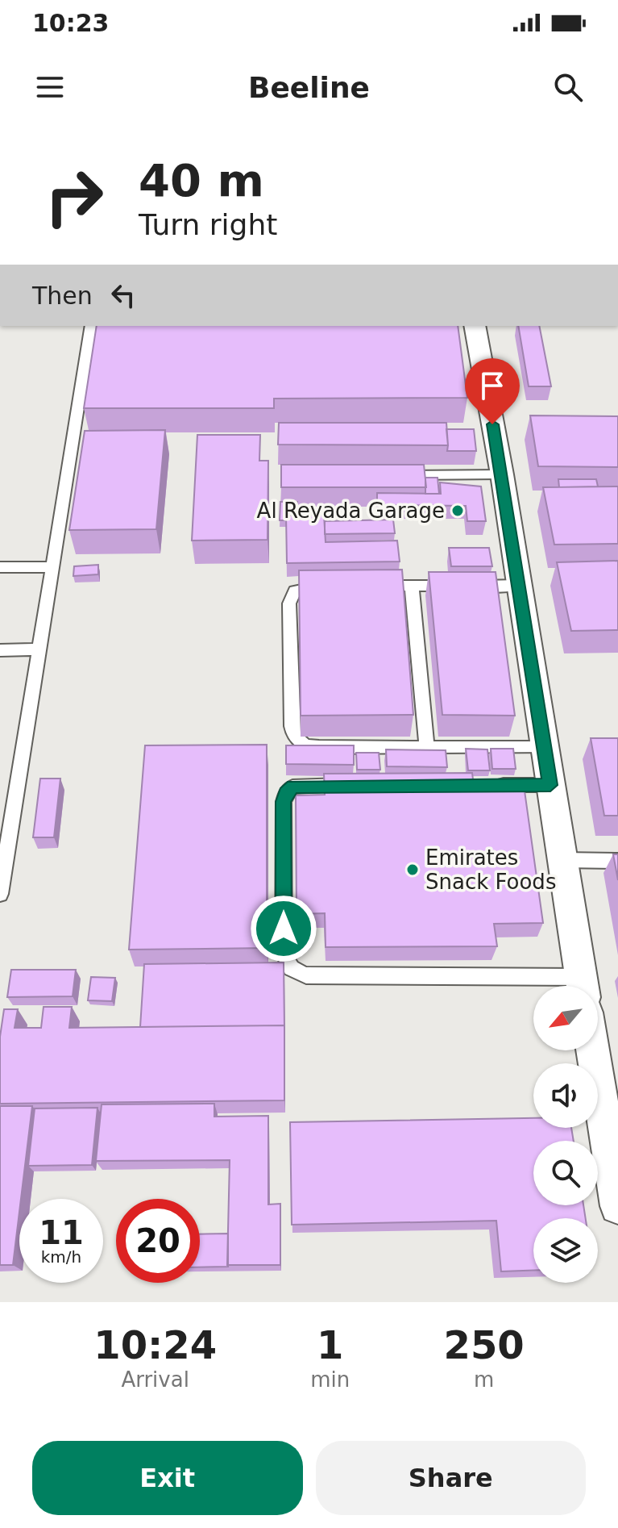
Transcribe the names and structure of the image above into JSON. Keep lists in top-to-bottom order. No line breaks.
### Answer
{"places":["Al Reyada Garage","Emirates Snack Foods"],"north":"bottom left","page":{"status":"10:23","header":"Beeline","turn":["40 m","Turn right"],"then":"Then","speed":"11 km/h","limit":"20","eta":["10:24","Arrival","1","min","250","m"],"buttons":["Exit","Share"]}}
